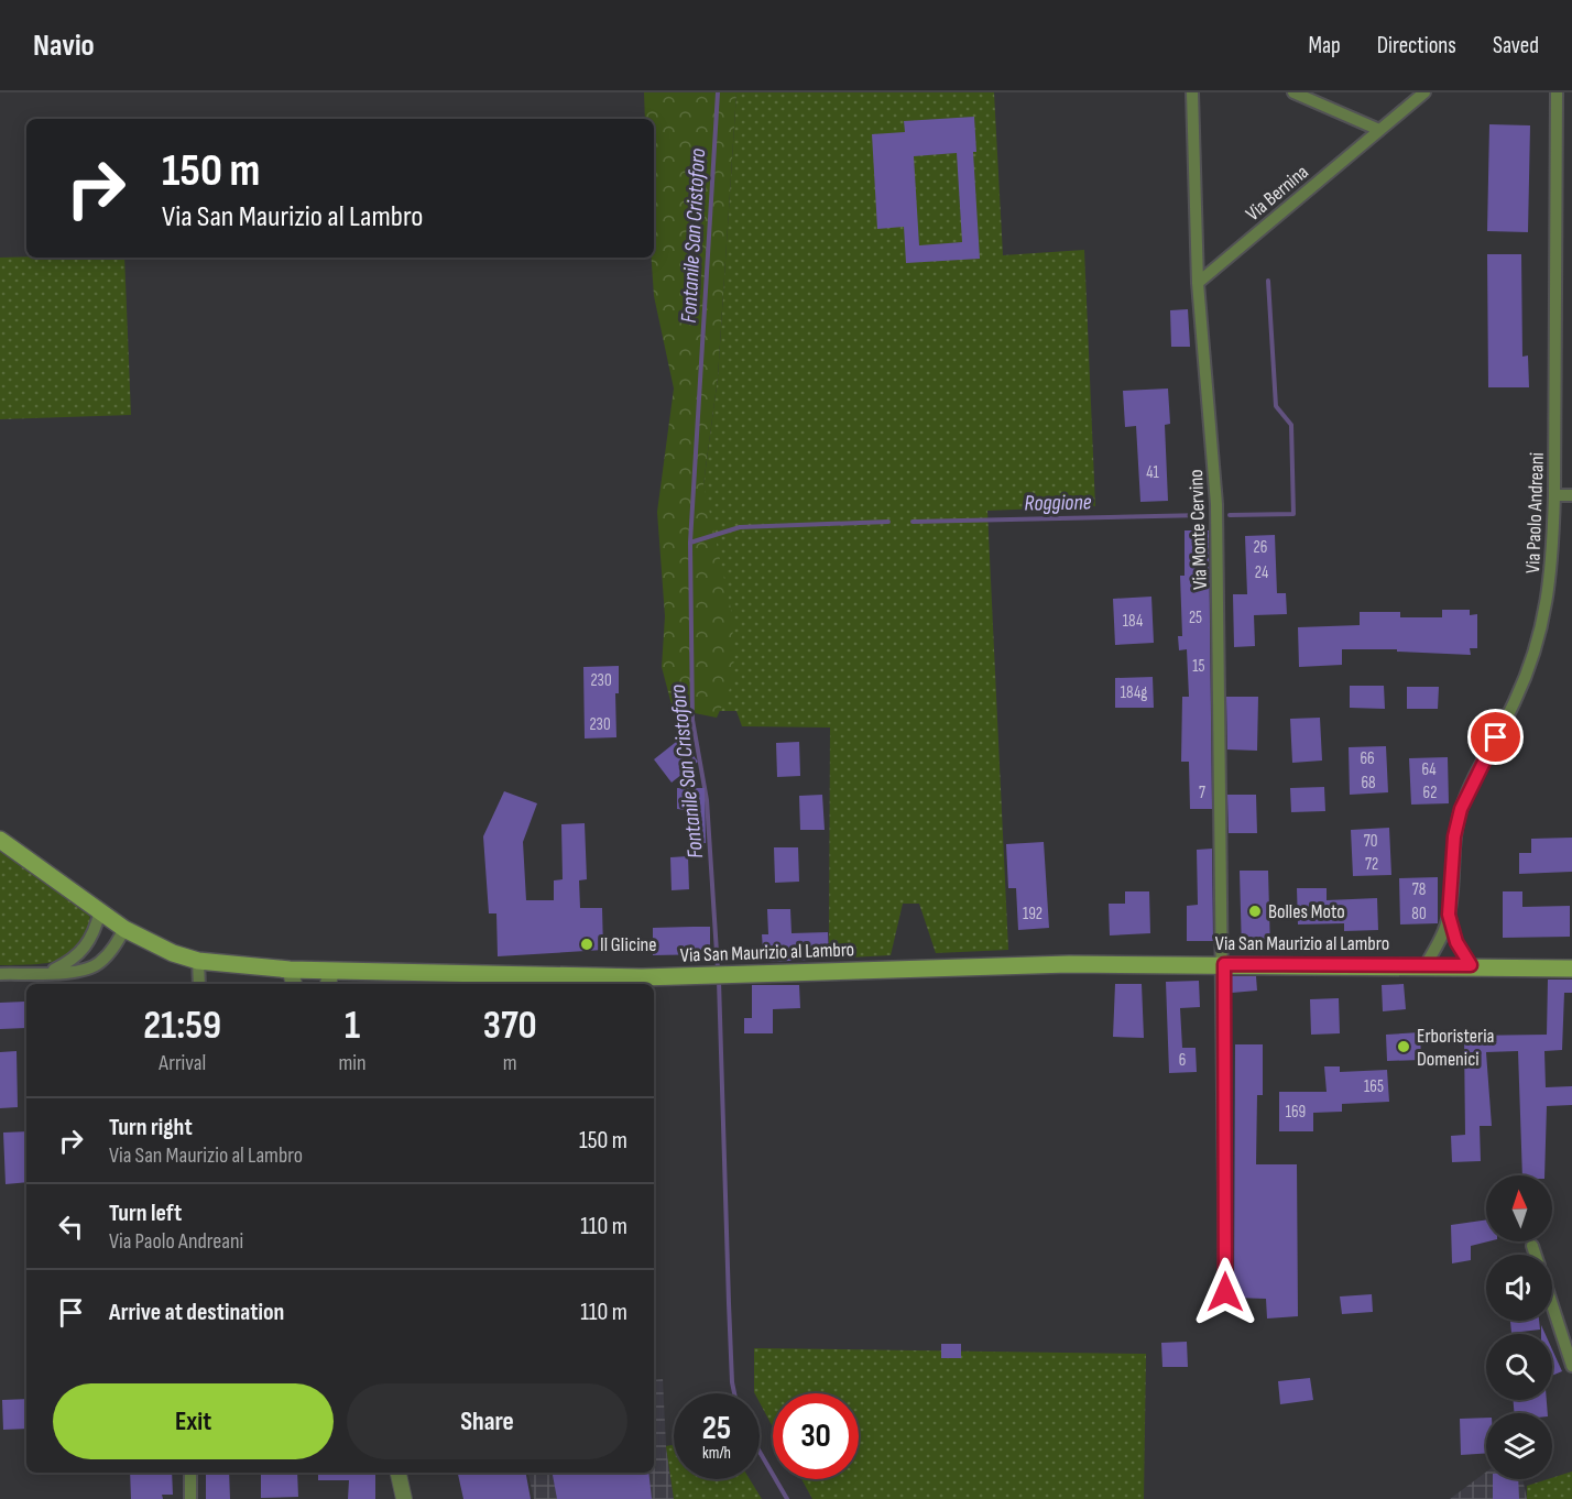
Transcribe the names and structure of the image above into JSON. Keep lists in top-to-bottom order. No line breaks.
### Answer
{"streets":{"main road":["Via San Maurizio al Lambro"],"street":["Via Bernina","Via Paolo Andreani","Via Monte Cervino"]},"crossings":[["Via Bernina","Via Monte Cervino"],["Via Paolo Andreani","Via San Maurizio al Lambro"],["Via Monte Cervino","Via San Maurizio al Lambro"]],"water":["Fontanile San Cristoforo","Roggione"],"places":["Bolles Moto","Il Glicine","Erboristeria Domenici"],"house_numbers":["41","26","24","25","184","15","230","184g","230","66","64","68","7","62","70","72","78","192","80","6","165","169"],"north":"top","page":{"header":"Navio","nav":["Map","Directions","Saved"],"turn":["150 m","Via San Maurizio al Lambro"],"eta":["21:59","Arrival","1","min","370","m"],"list":[{"name":"Turn right","note":"Via San Maurizio al Lambro","value":"150 m"},{"name":"Turn left","note":"Via Paolo Andreani","value":"110 m"},{"name":"Arrive at destination","value":"110 m"}],"buttons":["Exit","Share"],"speed":"25 km/h","limit":"30"}}
